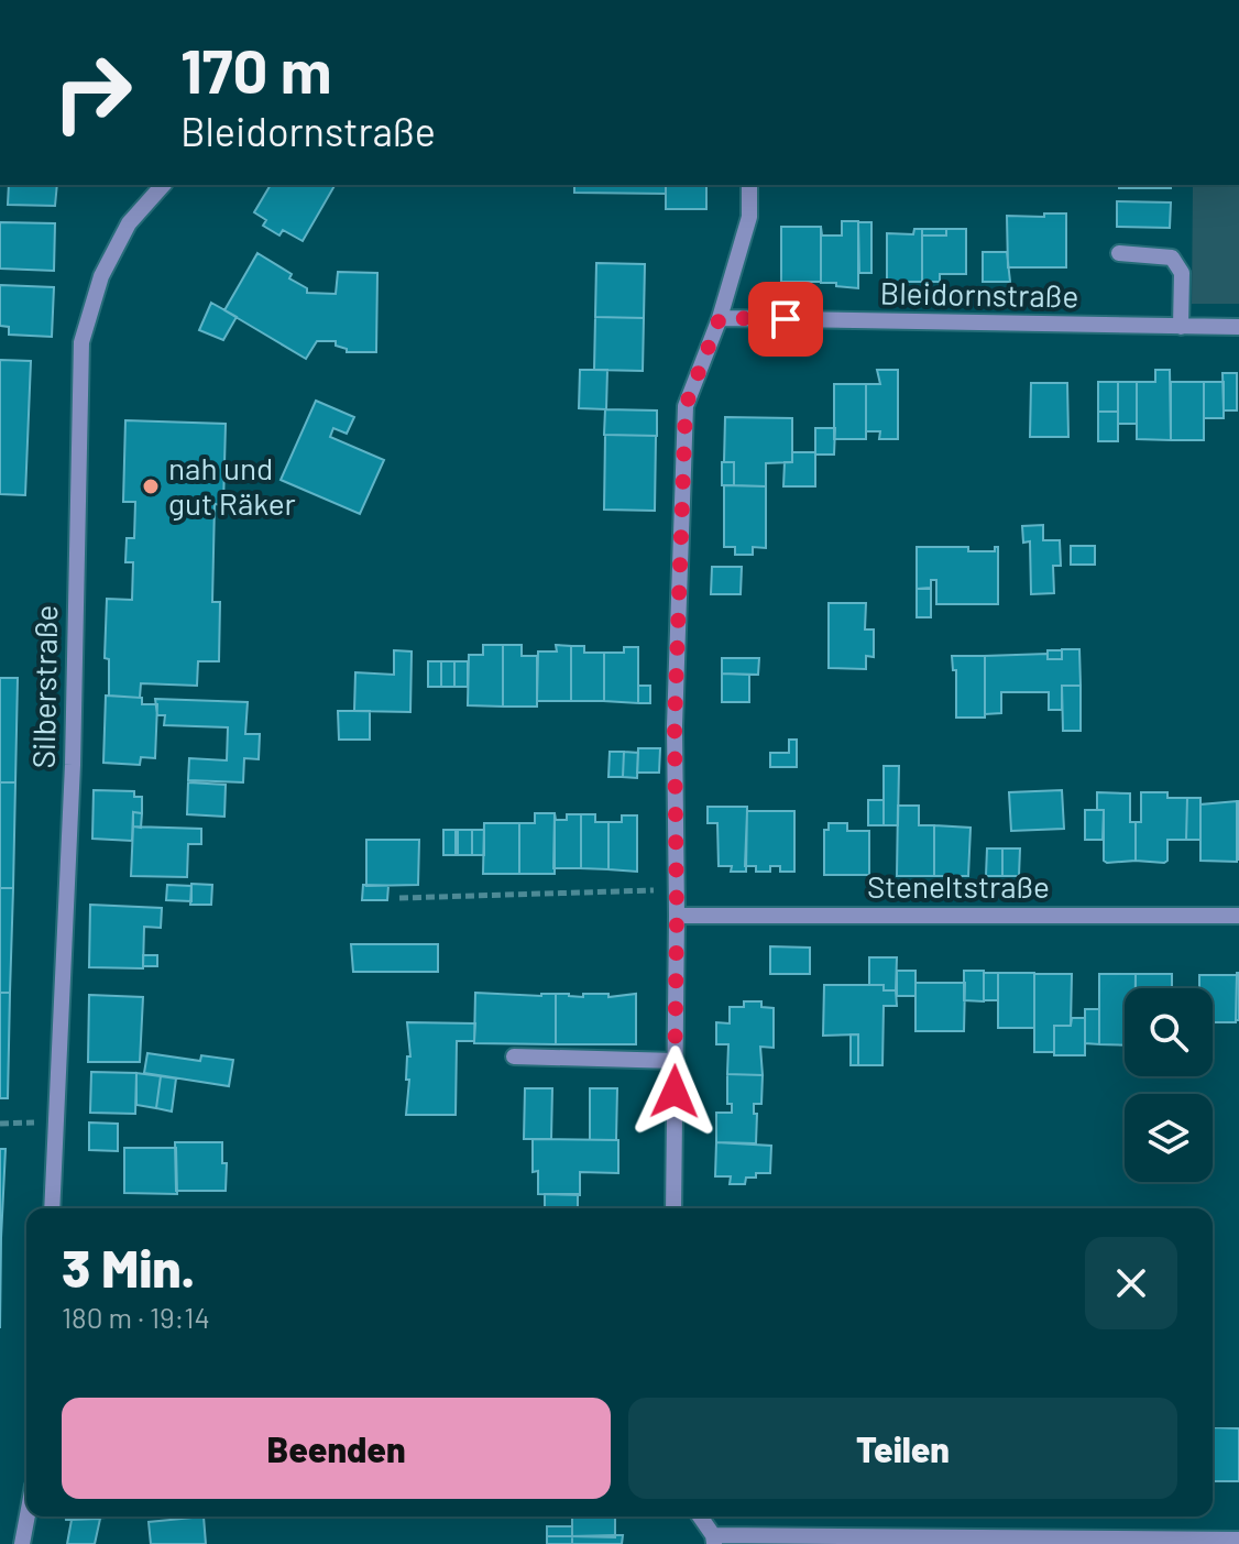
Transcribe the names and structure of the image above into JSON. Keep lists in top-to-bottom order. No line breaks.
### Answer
{"streets":{"street":["Bleidornstraße","Silberstraße","Steneltstraße"]},"places":["nah und gut Räker"],"page":{"turn":["170 m","Bleidornstraße"],"heading":["3 Min.","180 m · 19:14"],"buttons":["Beenden","Teilen"]}}
